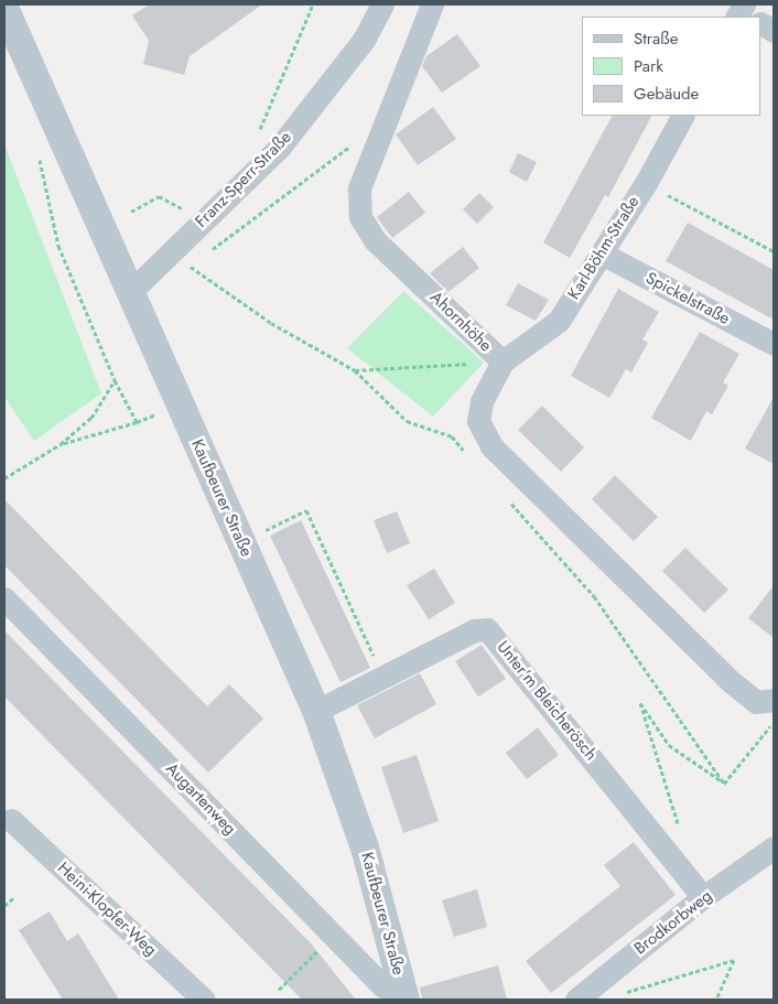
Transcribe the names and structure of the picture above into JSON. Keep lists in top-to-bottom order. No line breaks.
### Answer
{"streets":{"street":["Franz-Sperr-Straße","Karl-Böhm-Straße","Spickelstraße","Ahornhöhe","Kaufbeurer Straße","Unter'm Bleicherösch","Augartenweg","Heini-Klopfer-Weg","Brodkorbweg"]},"crossings":[["Franz-Sperr-Straße","Kaufbeurer Straße"],["Karl-Böhm-Straße","Spickelstraße"],["Karl-Böhm-Straße","Ahornhöhe"],["Kaufbeurer Straße","Unter'm Bleicherösch"],["Kaufbeurer Straße","Augartenweg"],["Unter'm Bleicherösch","Brodkorbweg"]],"legend":["Straße","Park","Gebäude"]}
